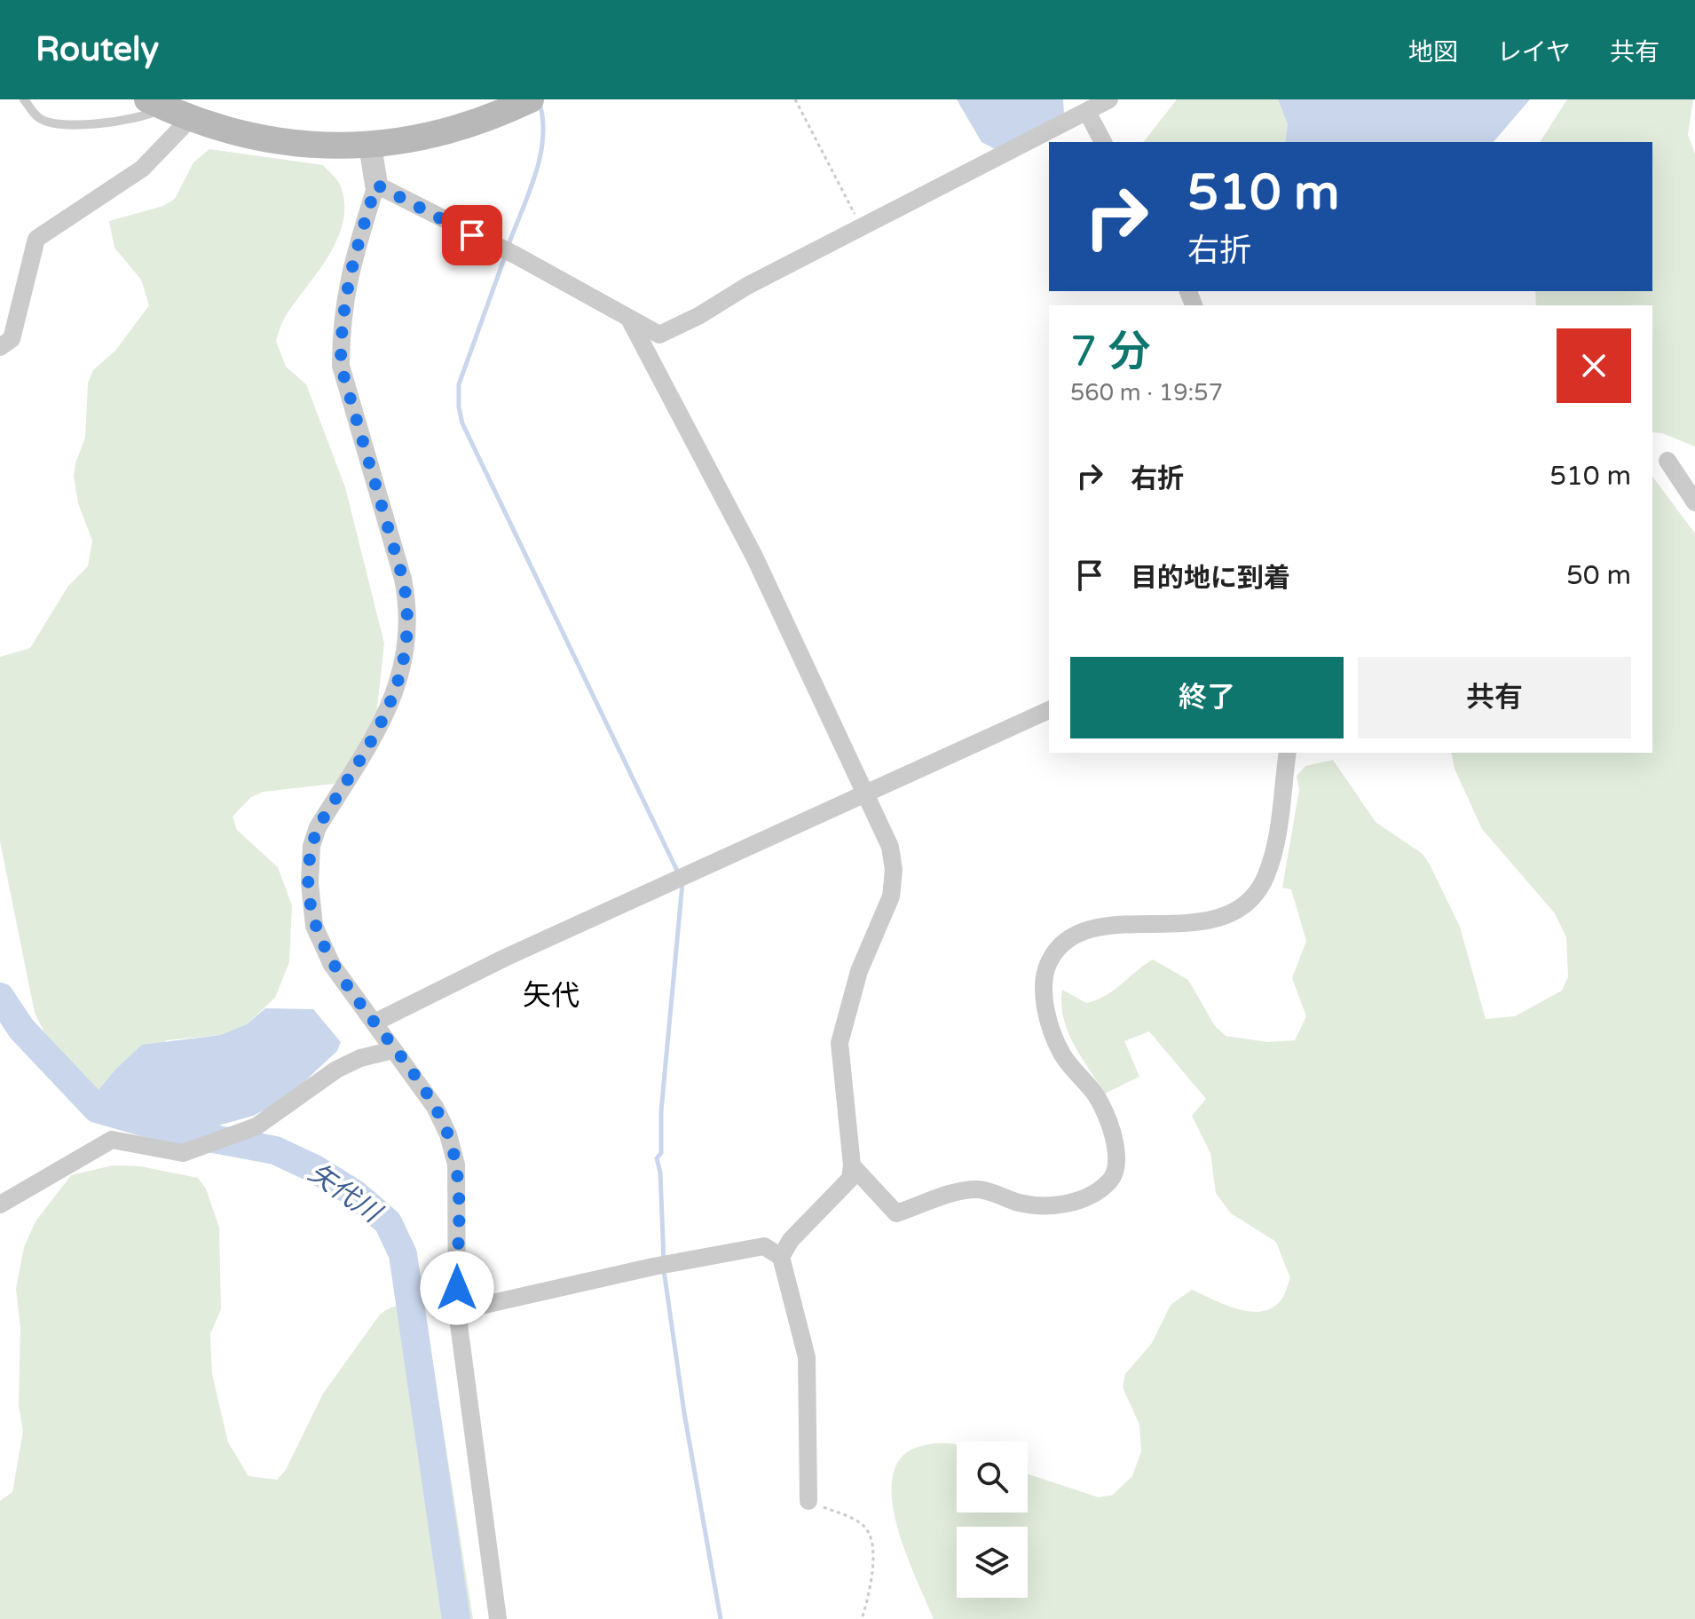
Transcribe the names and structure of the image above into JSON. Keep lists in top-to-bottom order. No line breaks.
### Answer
{"districts":["矢代"],"water":["矢代川"],"page":{"header":"Routely","nav":["地図","レイヤ","共有"],"turn":["510 m","右折"],"heading":["7 分","560 m · 19:57"],"list":[{"name":"右折","value":"510 m"},{"name":"目的地に到着","value":"50 m"}],"buttons":["終了","共有"]}}
